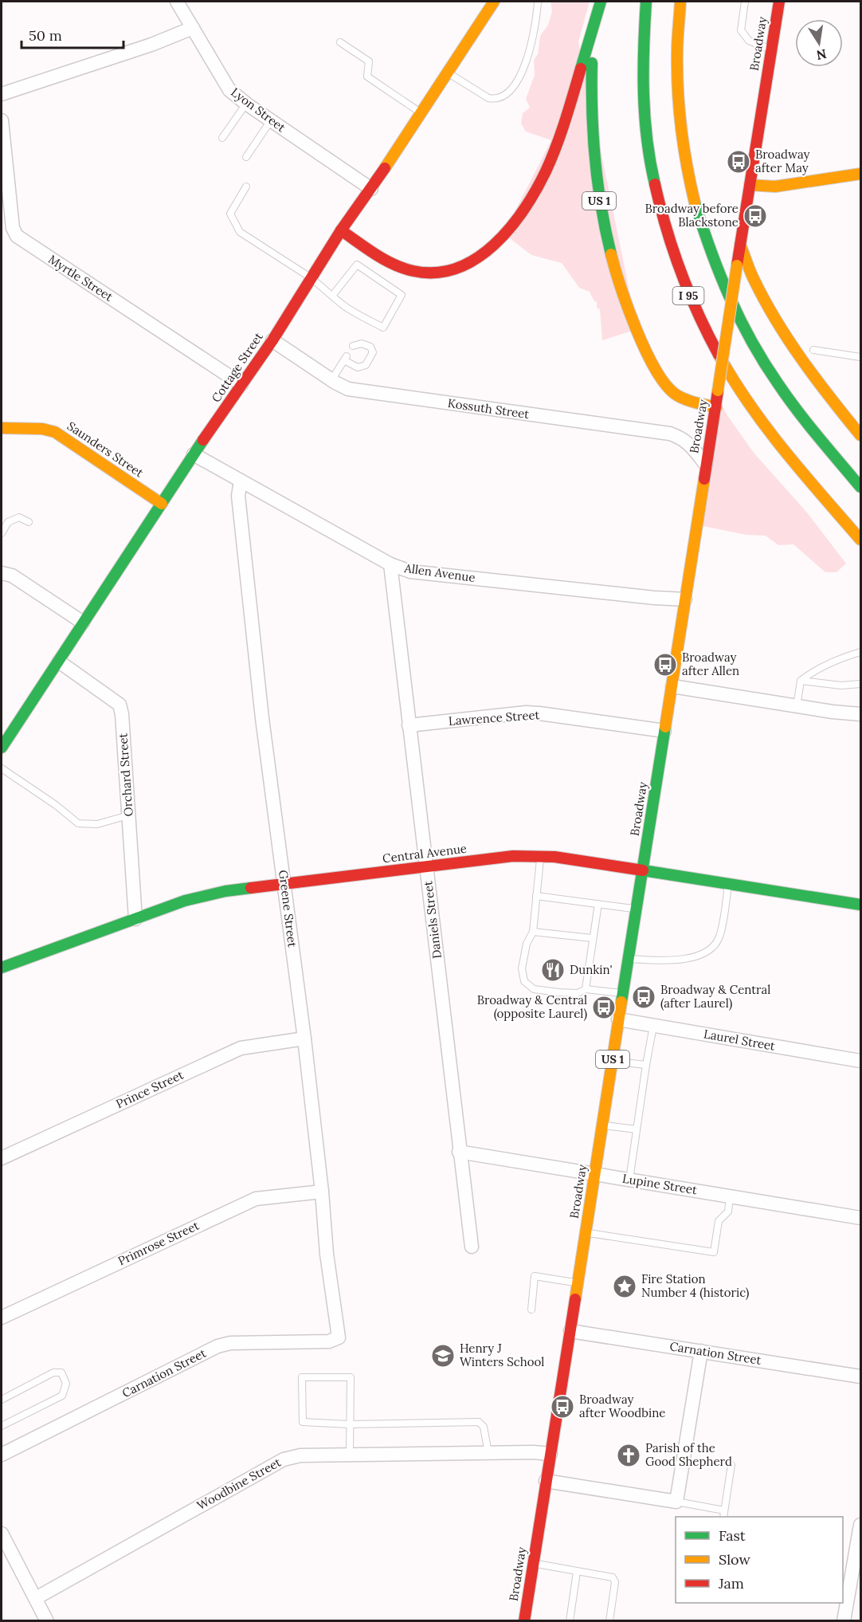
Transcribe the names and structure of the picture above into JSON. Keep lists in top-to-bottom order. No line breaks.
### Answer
{"streets":{"main road":["Broadway","US 1","I 95","Cottage Street","Saunders Street","Central Avenue"],"street":["Lyon Street","Myrtle Street","Kossuth Street","Allen Avenue","Lawrence Street","Orchard Street","Greene Street","Daniels Street","Laurel Street","Prince Street","Lupine Street","Primrose Street","Carnation Street","Woodbine Street"]},"crossings":[["Broadway","US 1"],["Broadway","Kossuth Street"],["Broadway","Allen Avenue"],["Broadway","Lawrence Street"],["Broadway","Central Avenue"],["Broadway","Laurel Street"],["Broadway","Lupine Street"],["Broadway","Carnation Street"],["Broadway","Woodbine Street"],["Lyon Street","Cottage Street"],["Myrtle Street","Cottage Street"],["Cottage Street","Kossuth Street"],["Cottage Street","Saunders Street"],["Cottage Street","Allen Avenue"],["Cottage Street","Orchard Street"],["Allen Avenue","Greene Street"],["Allen Avenue","Daniels Street"],["Lawrence Street","Daniels Street"],["Orchard Street","Central Avenue"],["Central Avenue","Greene Street"],["Central Avenue","Daniels Street"],["Greene Street","Prince Street"],["Greene Street","Primrose Street"],["Greene Street","Carnation Street"],["Daniels Street","Lupine Street"]],"places":{"bus stop":["Broadway after May","Broadway before Blackstone","Broadway after Allen","Broadway & Central (after Laurel)","Broadway & Central (opposite Laurel)","Broadway after Woodbine"],"restaurant":["Dunkin'"],"place":["Fire Station Number 4 (historic)"],"school or university":["Henry J Winters School"],"church":["Parish of the Good Shepherd"]},"legend":["Fast","Slow","Jam"],"scale_bar":"50 m","north":"bottom"}
